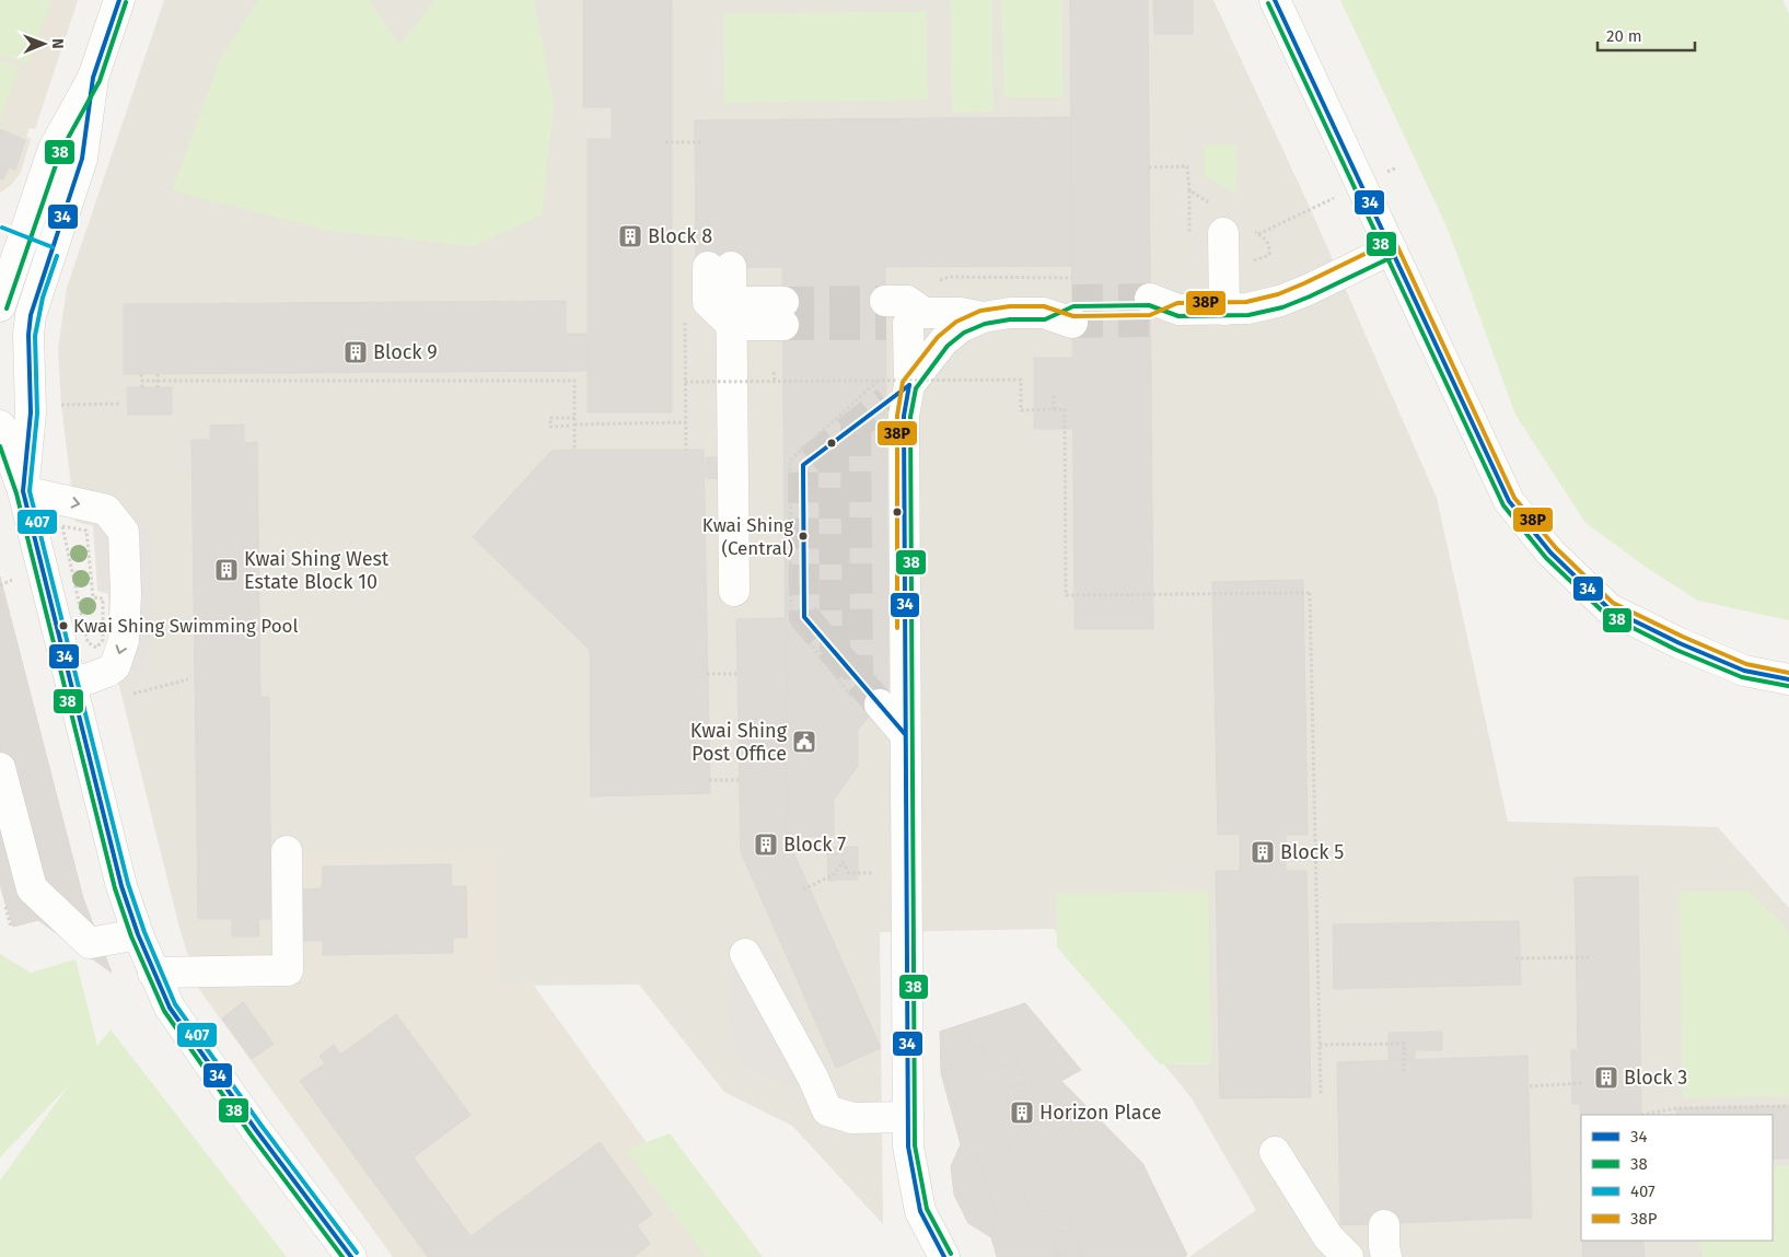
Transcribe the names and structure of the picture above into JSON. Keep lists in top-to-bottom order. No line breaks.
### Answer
{"places":{"building":["Block 8","Block 9","Kwai Shing West Estate Block 10","Block 7","Block 5","Block 3","Horizon Place"],"other":["Kwai Shing (Central)","Kwai Shing Swimming Pool"],"public building":["Kwai Shing Post Office"]},"lines":["transit line 34","transit line 38","transit line 407","transit line 38P"],"legend":["34","38","407","38P"],"scale_bar":"20 m","north":"right"}
